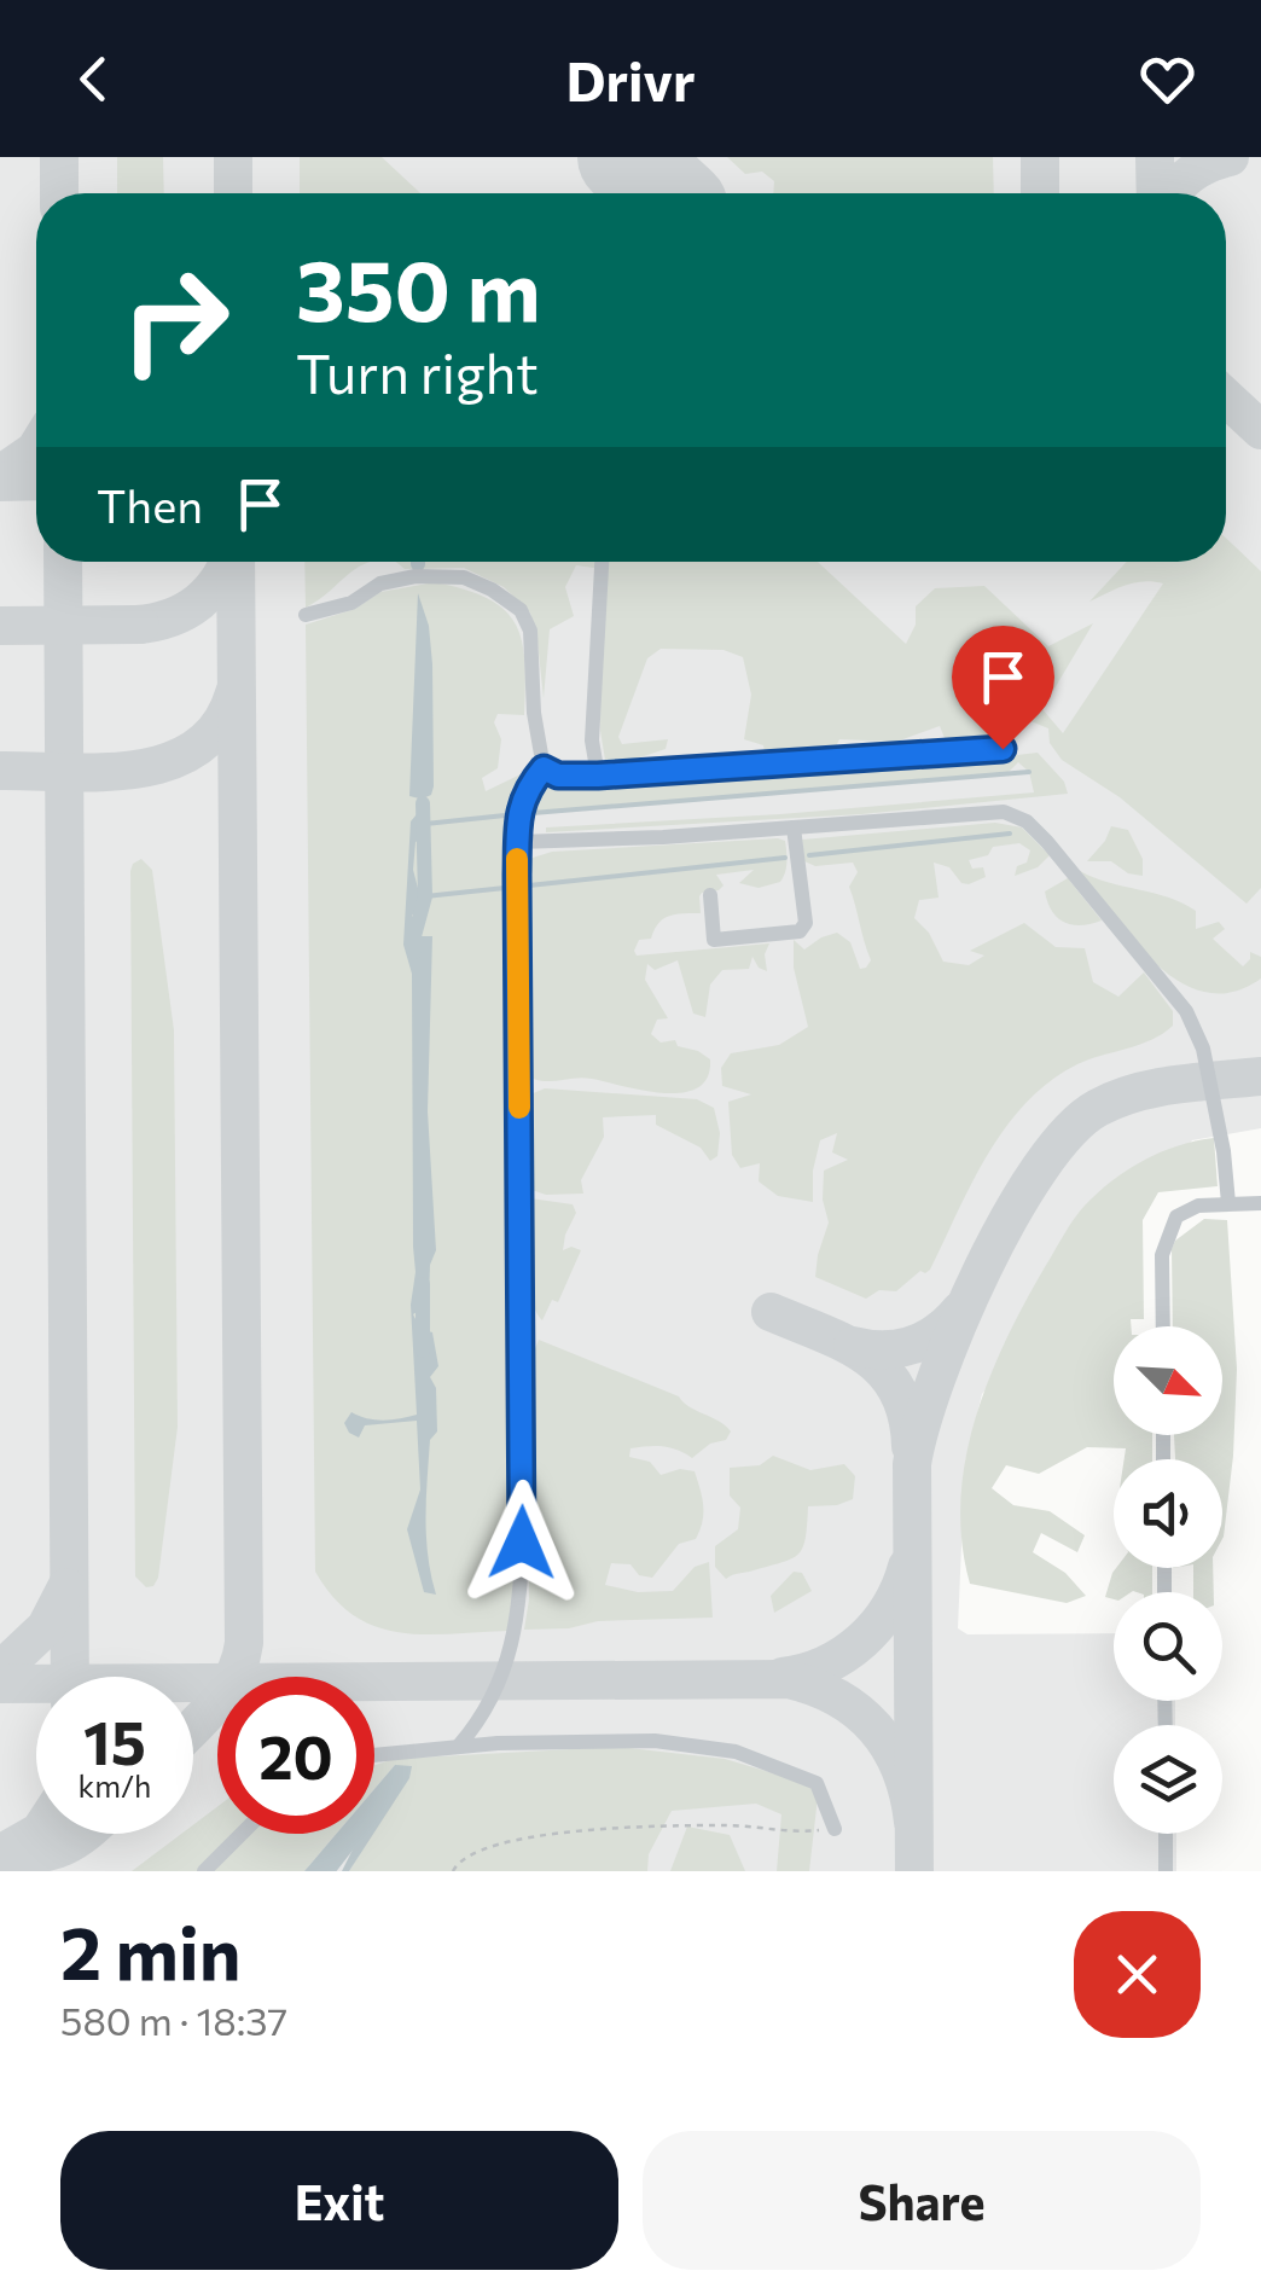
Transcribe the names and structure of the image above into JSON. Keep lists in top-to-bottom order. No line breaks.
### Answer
{"north":"bottom right","page":{"header":"Drivr","turn":["350 m","Turn right"],"then":"Then","speed":"15 km/h","limit":"20","heading":["2 min","580 m · 18:37"],"buttons":["Exit","Share"]}}
